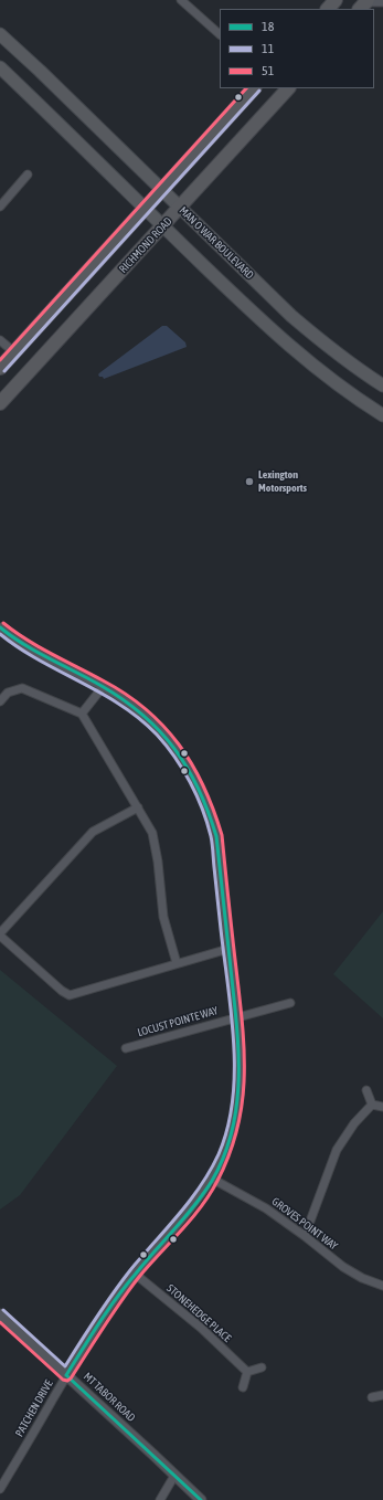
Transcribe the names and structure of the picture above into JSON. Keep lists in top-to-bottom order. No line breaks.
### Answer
{"streets":{"highway":["RICHMOND ROAD"],"main road":["MAN O WAR BOULEVARD"],"street":["LOCUST POINTE WAY","GROVES POINT WAY","STONEHEDGE PLACE","MT TABOR ROAD","PATCHEN DRIVE"]},"crossings":[["MAN O WAR BOULEVARD","RICHMOND ROAD"],["LOCUST POINTE WAY","PATCHEN DRIVE"],["GROVES POINT WAY","PATCHEN DRIVE"],["STONEHEDGE PLACE","PATCHEN DRIVE"],["MT TABOR ROAD","PATCHEN DRIVE"]],"places":["Lexington Motorsports"],"lines":["transit line 51","transit line 11","transit line 18"],"legend":["18","11","51"]}
